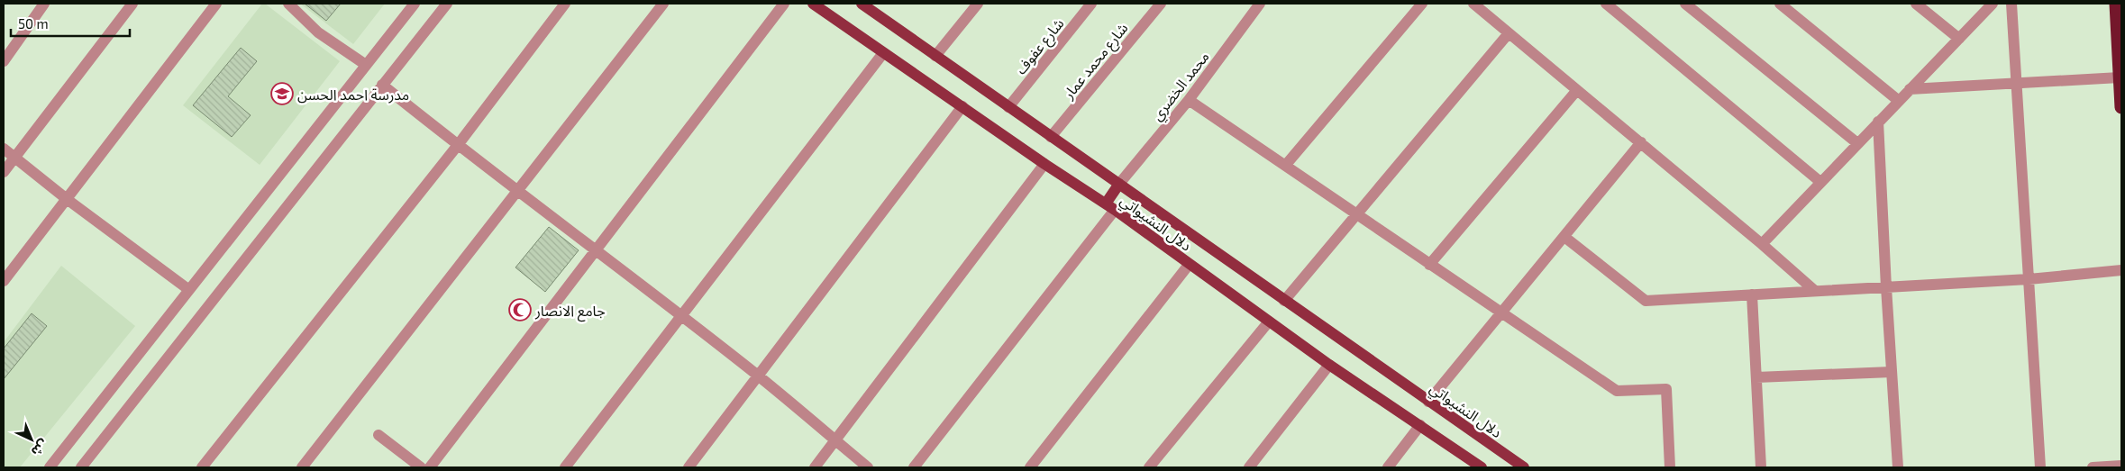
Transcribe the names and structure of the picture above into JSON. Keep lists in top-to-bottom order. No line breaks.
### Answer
{"streets":{"main road":["دلال النشيواتي"],"street":["شارع عفوف","شارع محمد عمار","محمد الخضري"]},"crossings":[["شارع عفوف","دلال النشيواتي"],["شارع محمد عمار","دلال النشيواتي"],["محمد الخضري","دلال النشيواتي"]],"places":{"school or university":["مدرسة احمد الحسن"],"mosque":["جامع الانصار"]},"scale_bar":"50 m","north":"bottom right"}
